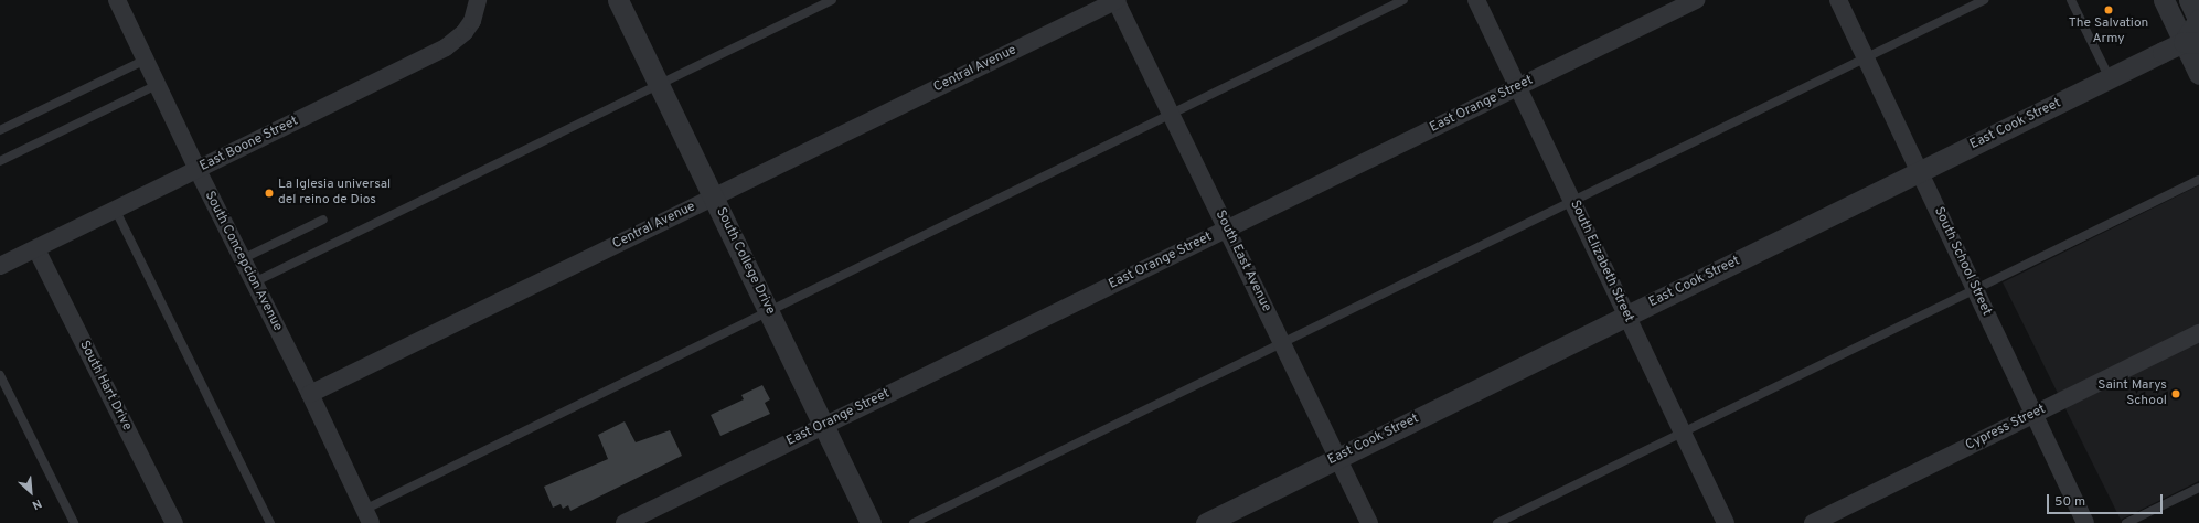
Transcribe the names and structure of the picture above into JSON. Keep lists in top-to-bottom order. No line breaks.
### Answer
{"streets":{"street":["Central Avenue","East Orange Street","East Cook Street","East Boone Street","South Concepcion Avenue","South College Drive","South East Avenue","South Elizabeth Street","South School Street","South Hart Drive","Cypress Street"]},"crossings":[["Central Avenue","South Concepcion Avenue"],["Central Avenue","South College Drive"],["Central Avenue","South East Avenue"],["East Orange Street","South College Drive"],["East Orange Street","South East Avenue"],["East Orange Street","South Elizabeth Street"],["East Cook Street","South East Avenue"],["East Cook Street","South Elizabeth Street"],["East Cook Street","South School Street"],["East Boone Street","South Concepcion Avenue"],["East Boone Street","South Hart Drive"],["South School Street","Cypress Street"]],"places":["The Salvation Army","La Iglesia universal del reino de Dios","Saint Marys School"],"scale_bar":"50 m","north":"bottom right"}
